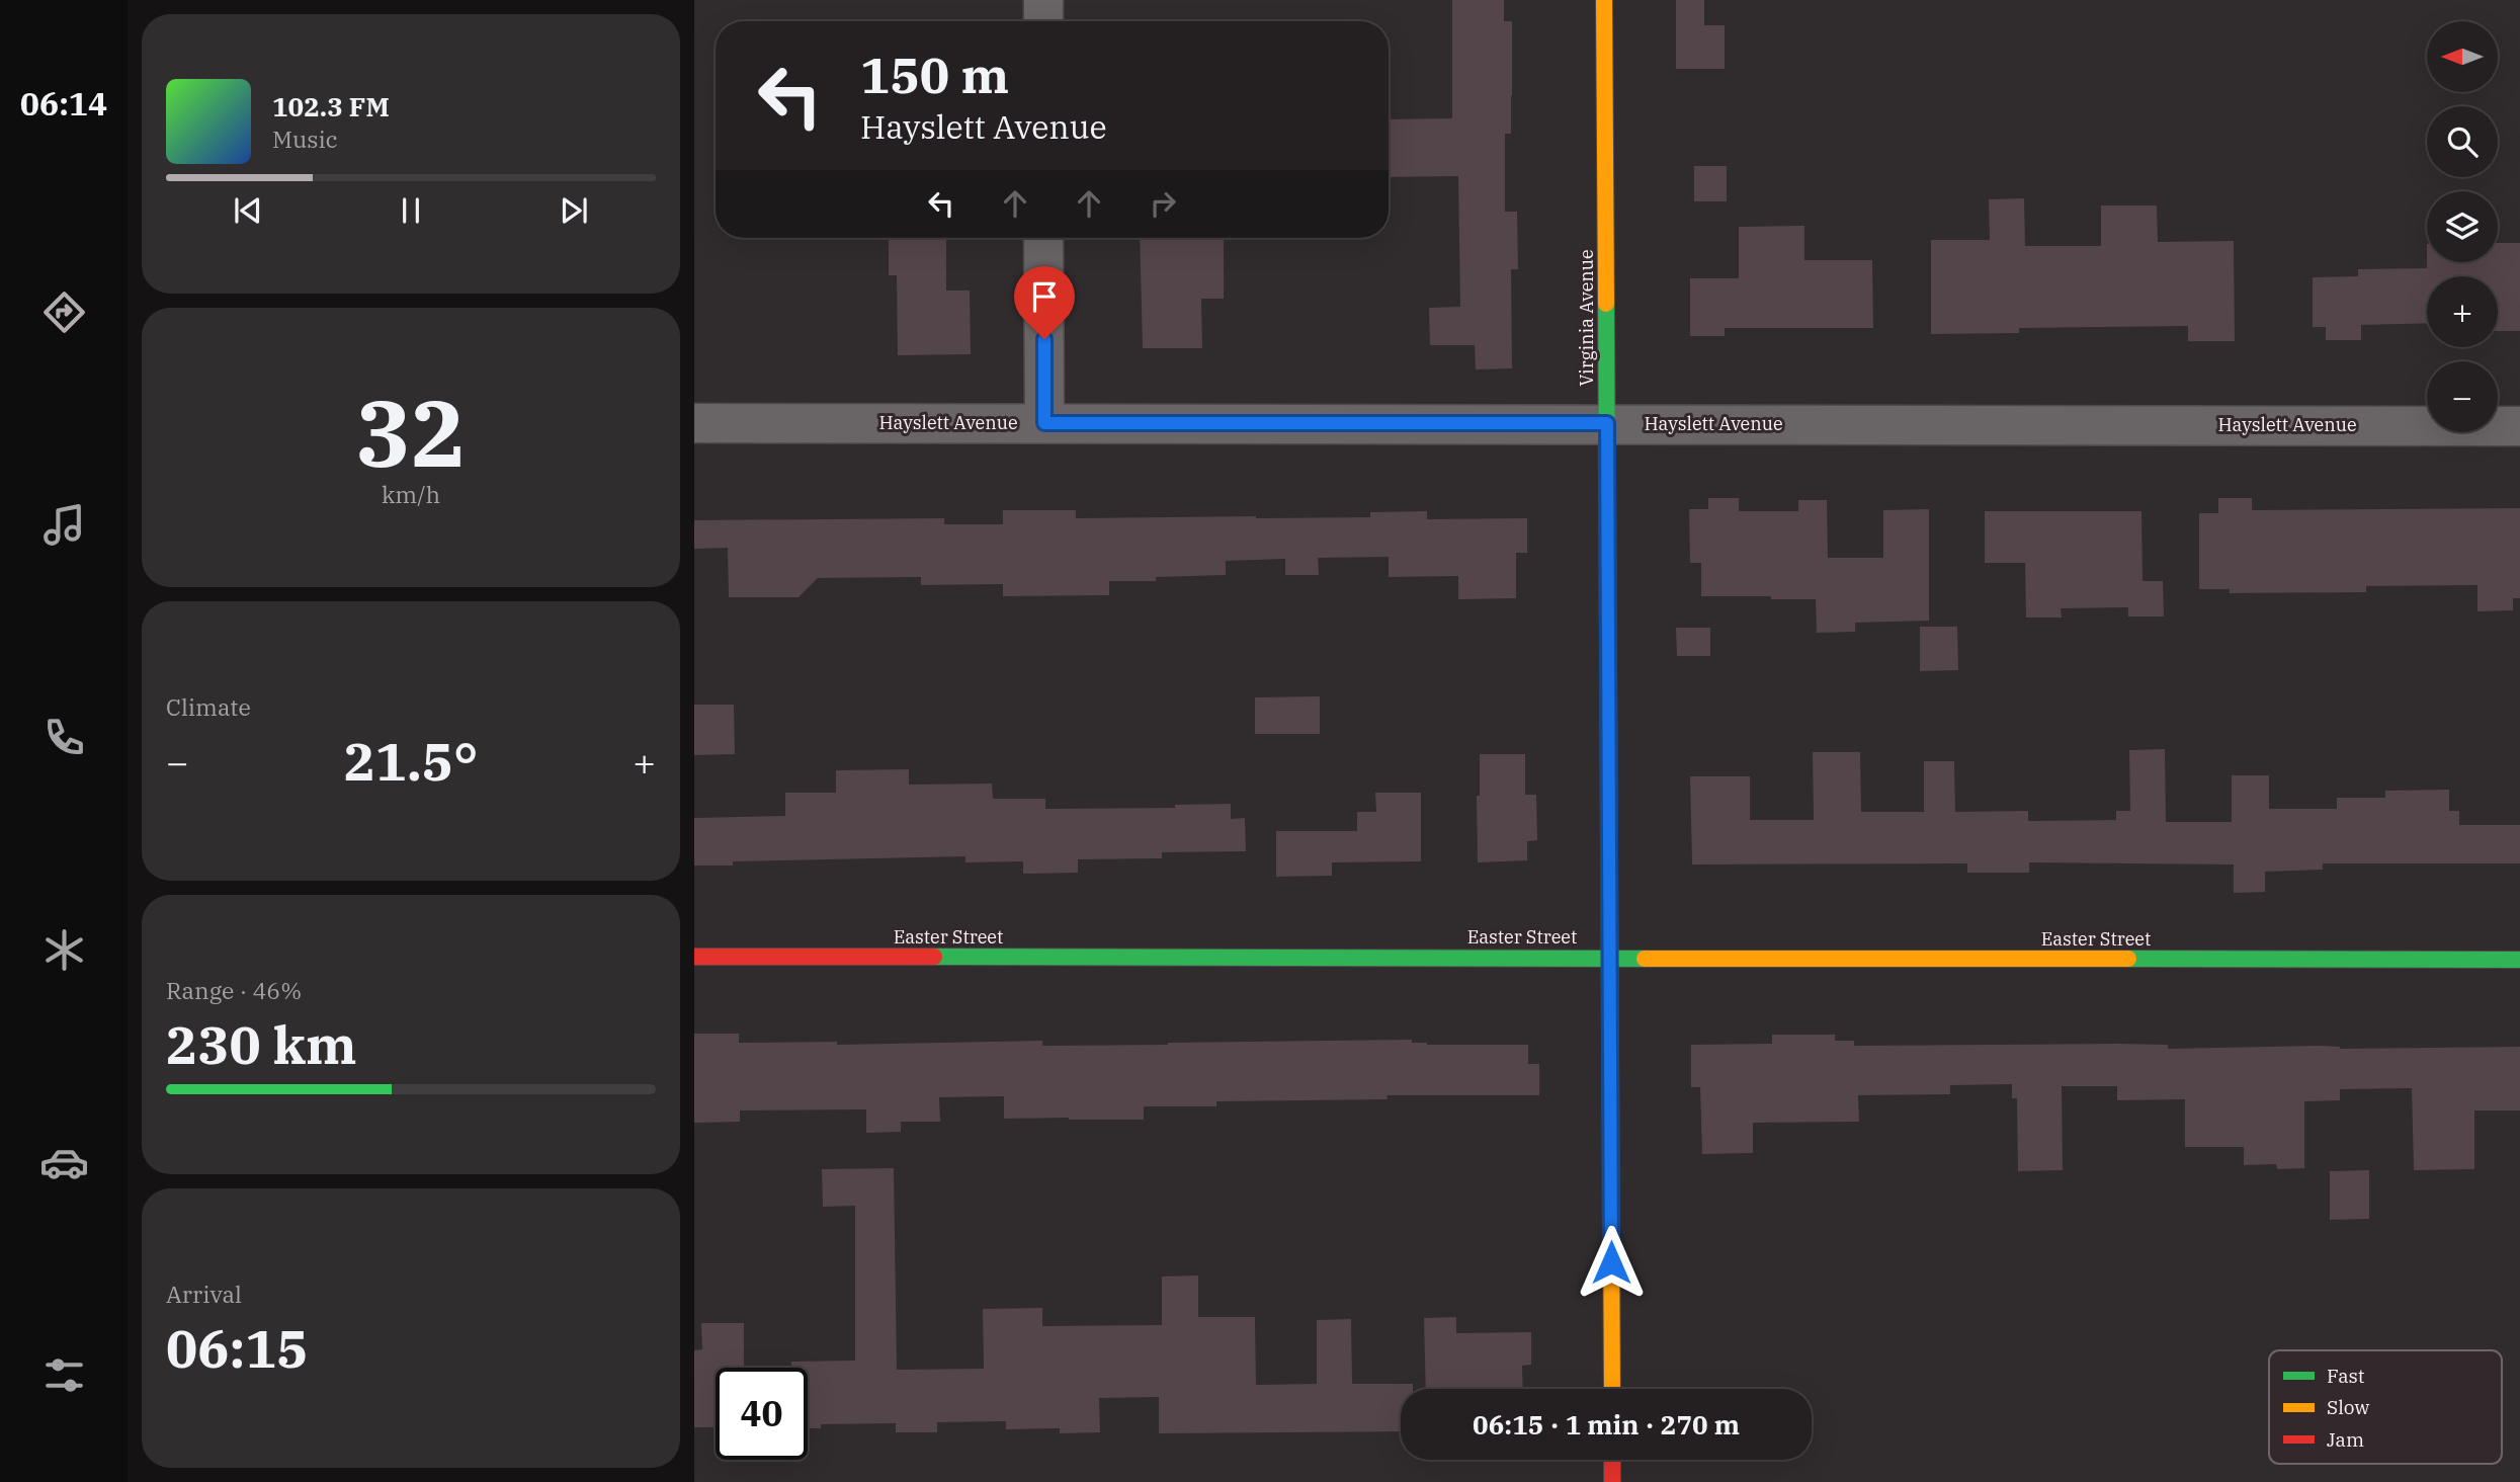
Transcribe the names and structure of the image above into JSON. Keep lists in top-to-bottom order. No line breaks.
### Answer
{"streets":{"street":["Virginia Avenue","Hayslett Avenue","Easter Street"]},"crossings":[["Virginia Avenue","Hayslett Avenue"],["Virginia Avenue","Easter Street"]],"legend":["Fast","Slow","Jam"],"north":"left","page":{"tabs":"06:14","map_buttons":["+","−"],"turn":["150 m","Hayslett Avenue"],"song":["102.3 FM","Music"],"tile":[["32","km/h"],"Climate",["Range · 46%","230 km"],["Arrival","06:15"]],"heat":["−","21.5°","+"],"limit":"40","trip":"06:15 · 1 min · 270 m"}}
